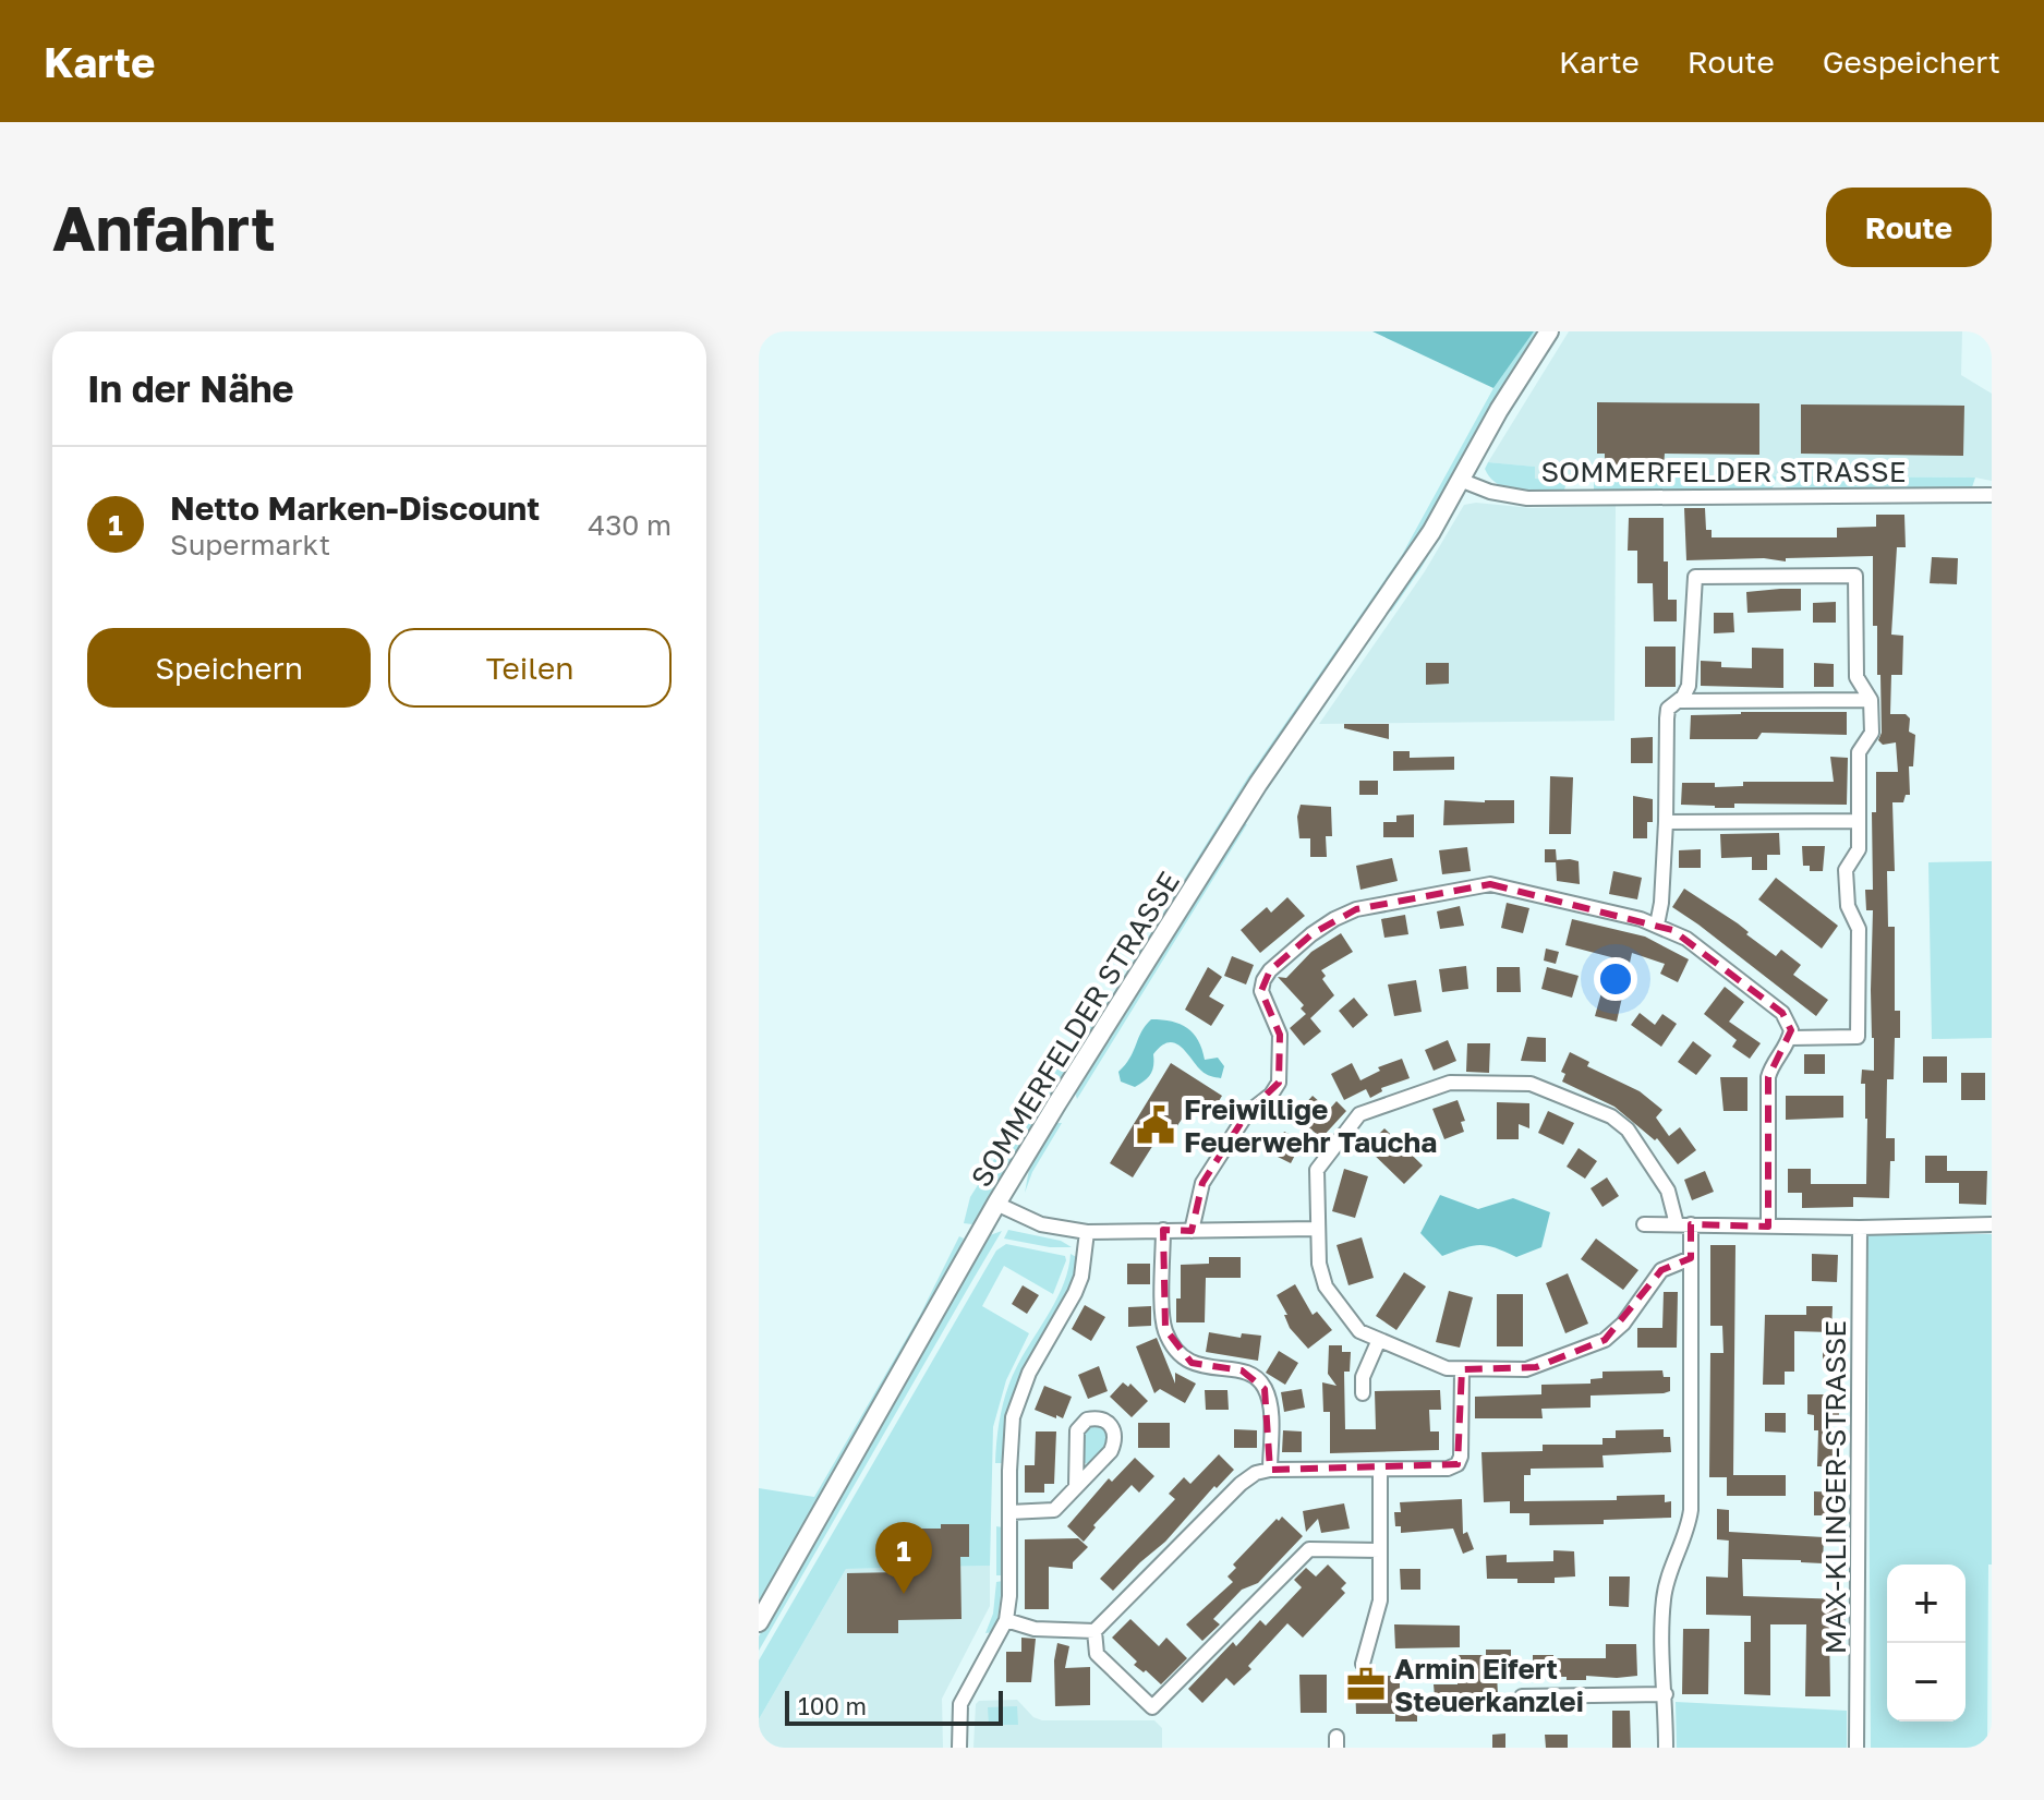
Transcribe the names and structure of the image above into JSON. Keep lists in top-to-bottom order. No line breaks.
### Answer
{"streets":{"main road":["SOMMERFELDER STRASSE"],"street":["MAX-KLINGER-STRASSE"]},"places":{"public building":["Freiwillige Feuerwehr Taucha"],"office":["Armin Eifert Steuerkanzlei"]},"scale_bar":"100 m","page":{"header":"Karte","nav":["Karte","Route","Gespeichert"],"buttons":["Route",["Speichern","Teilen"]],"title":"Anfahrt","heading":"In der Nähe","list":[{"mark":"1","name":"Netto Marken-Discount","note":"Supermarkt","value":"430 m"}],"pins":"1","map_buttons":["+","−"],"scale":"100 m"}}
